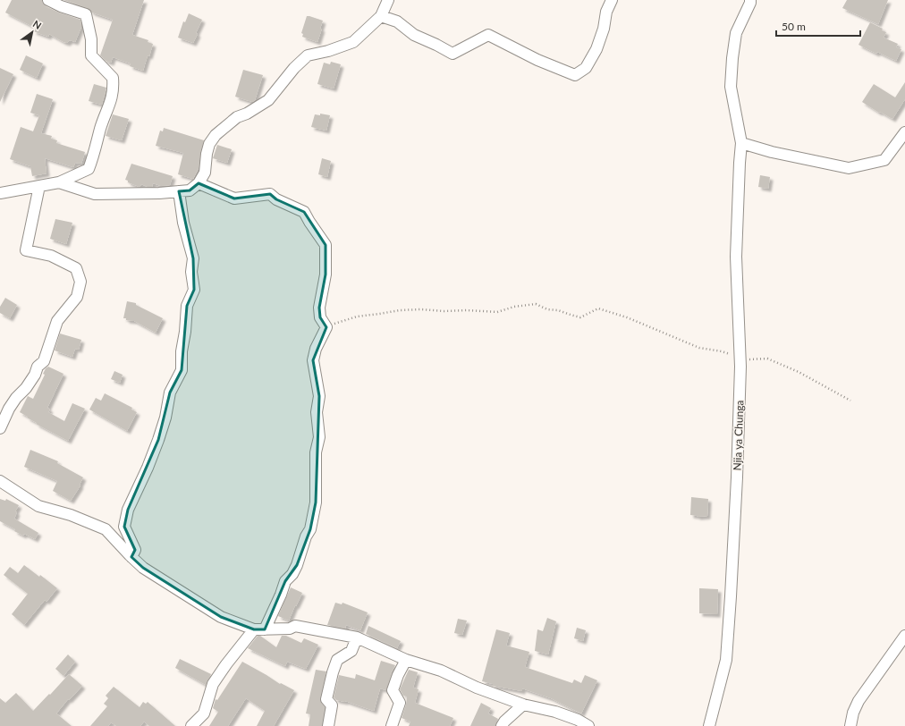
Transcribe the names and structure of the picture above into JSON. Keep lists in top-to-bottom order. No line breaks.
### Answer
{"streets":{"street":["Njia ya Chunga"]},"scale_bar":"50 m","north":"top right"}
